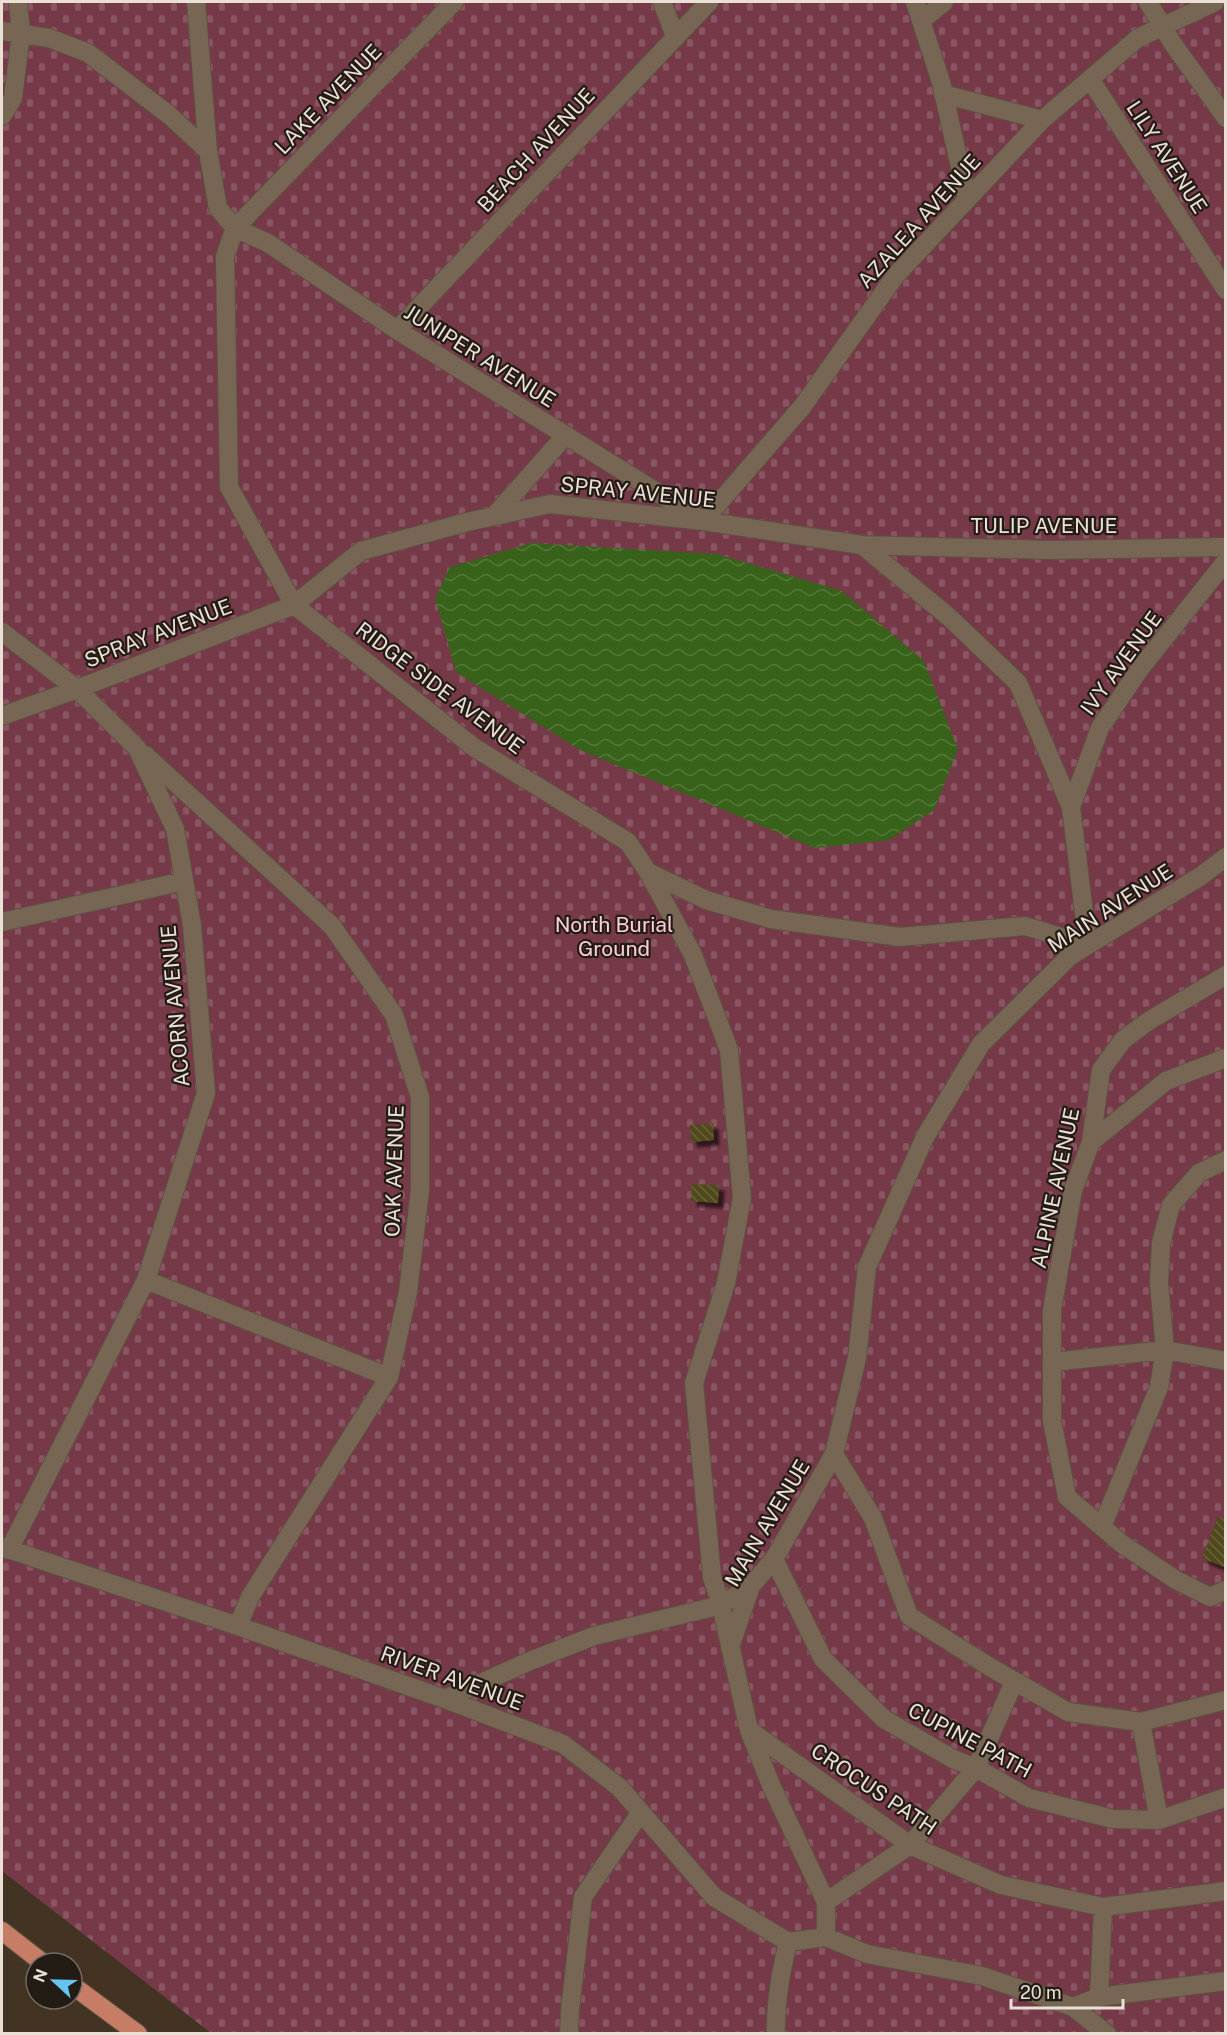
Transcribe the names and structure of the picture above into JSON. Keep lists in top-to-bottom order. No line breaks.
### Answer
{"streets":{"lane":["LAKE AVENUE","BEACH AVENUE","LILY AVENUE","AZALEA AVENUE","JUNIPER AVENUE","SPRAY AVENUE","TULIP AVENUE","IVY AVENUE","RIDGE SIDE AVENUE","MAIN AVENUE","ACORN AVENUE","OAK AVENUE","ALPINE AVENUE","RIVER AVENUE","CUPINE PATH","CROCUS PATH"]},"crossings":[["LAKE AVENUE","JUNIPER AVENUE"],["LAKE AVENUE","RIDGE SIDE AVENUE"],["BEACH AVENUE","JUNIPER AVENUE"],["LILY AVENUE","AZALEA AVENUE"],["AZALEA AVENUE","JUNIPER AVENUE"],["AZALEA AVENUE","SPRAY AVENUE"],["JUNIPER AVENUE","SPRAY AVENUE"],["JUNIPER AVENUE","RIDGE SIDE AVENUE"],["SPRAY AVENUE","TULIP AVENUE"],["SPRAY AVENUE","RIDGE SIDE AVENUE"],["SPRAY AVENUE","ACORN AVENUE"],["IVY AVENUE","MAIN AVENUE"],["RIDGE SIDE AVENUE","MAIN AVENUE"],["MAIN AVENUE","CUPINE PATH"],["ACORN AVENUE","OAK AVENUE"],["ACORN AVENUE","RIVER AVENUE"],["OAK AVENUE","RIVER AVENUE"]],"parks":["North Burial Ground"],"scale_bar":"20 m","north":"left"}
